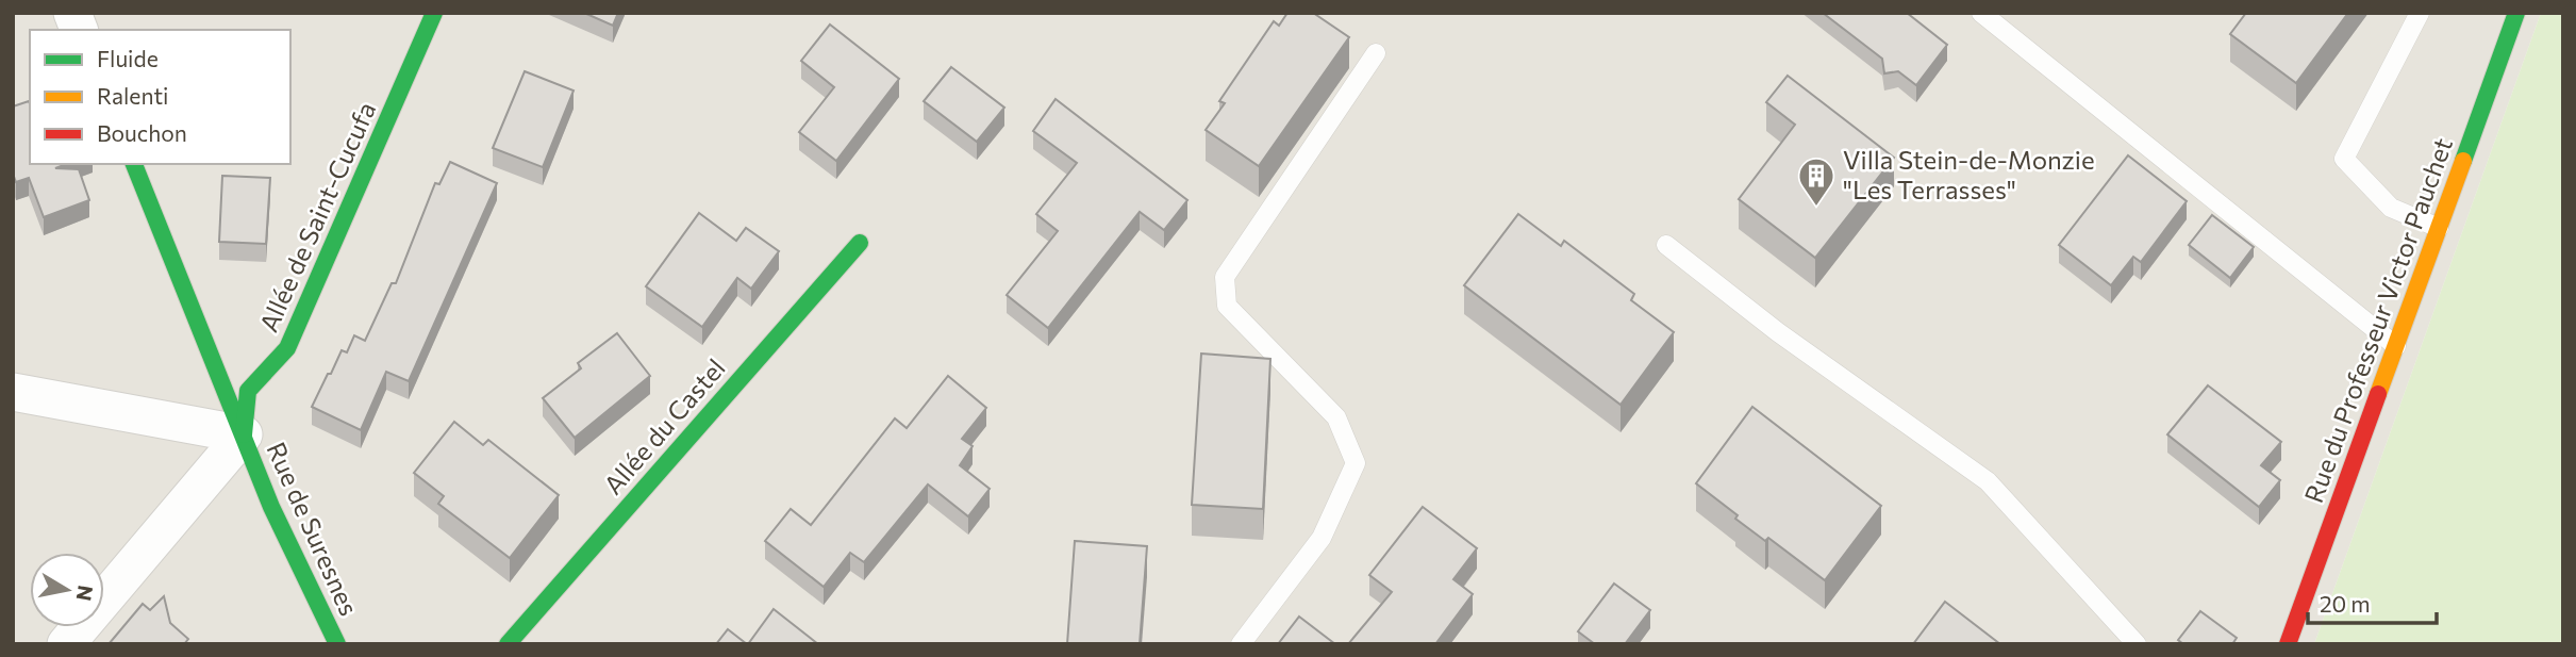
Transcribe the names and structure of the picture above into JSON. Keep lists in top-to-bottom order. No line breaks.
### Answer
{"streets":{"street":["Allée de Saint-Cucufa","Rue du Professeur Victor Pauchet","Allée du Castel","Rue de Suresnes"]},"crossings":[["Allée de Saint-Cucufa","Rue de Suresnes"]],"places":{"building":["Villa Stein-de-Monzie \"Les Terrasses\""]},"legend":["Fluide","Ralenti","Bouchon"],"scale_bar":"20 m","north":"right"}
